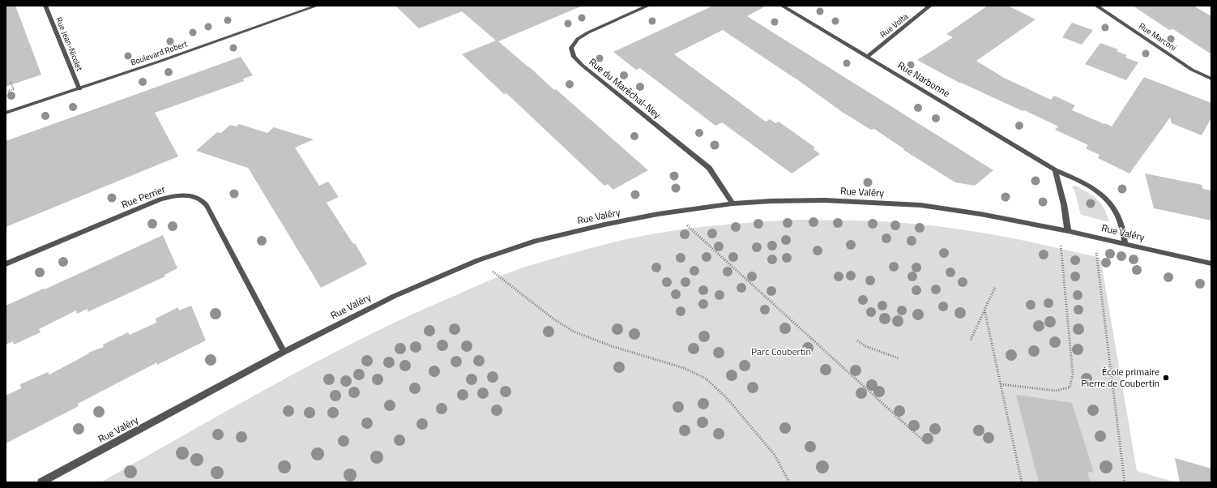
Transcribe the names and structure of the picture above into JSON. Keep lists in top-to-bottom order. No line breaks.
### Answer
{"streets":{"street":["Rue Volta","Rue Marconi","Rue Jean-Nicolet","Boulevard Robert","Rue Narbonne","Rue du Maréchal-Ney","Rue Valéry","Rue Perrier"]},"crossings":[["Rue Volta","Rue Narbonne"],["Rue Jean-Nicolet","Boulevard Robert"],["Rue Narbonne","Rue Valéry"],["Rue du Maréchal-Ney","Rue Valéry"],["Rue Valéry","Rue Perrier"]],"parks":["Parc Coubertin"],"places":["École primaire Pierre de Coubertin"]}
